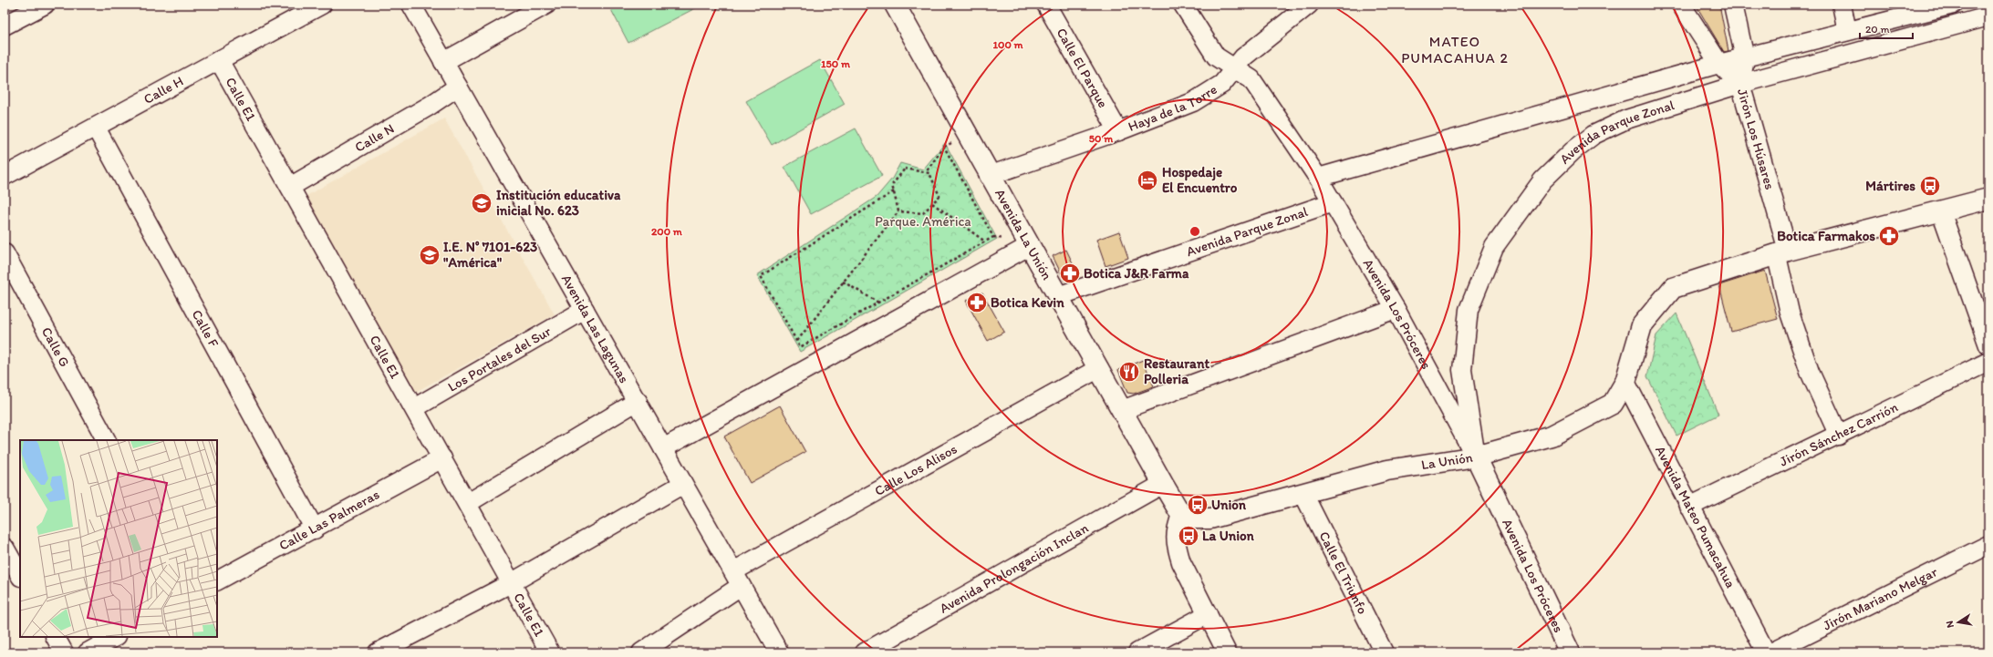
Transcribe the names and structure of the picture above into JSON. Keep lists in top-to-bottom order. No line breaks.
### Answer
{"streets":{"street":["Calle El Parque","Calle H","Calle E1","Haya de la Torre","Avenida Parque Zonal","Calle N","Jirón Los Húsares","Avenida La Unión","Avenida Los Próceres","Avenida Las Lagunas","Calle F","Calle G","Los Portales del Sur","Jirón Sánchez Carrión","La Unión","Calle Los Alisos","Avenida Mateo Pumacahua","Calle Las Palmeras","Avenida Prolongación Inclan","Calle El Triunfo","Jirón Mariano Melgar"]},"crossings":[["Calle El Parque","Haya de la Torre"],["Calle H","Calle E1"],["Calle H","Calle F"],["Calle E1","Calle N"],["Calle E1","Los Portales del Sur"],["Calle E1","Calle Las Palmeras"],["Haya de la Torre","Avenida La Unión"],["Haya de la Torre","Avenida Los Próceres"],["Avenida Parque Zonal","Jirón Los Húsares"],["Avenida Parque Zonal","Avenida La Unión"],["Avenida Parque Zonal","Avenida Los Próceres"],["Avenida Parque Zonal","La Unión"],["Calle N","Avenida Las Lagunas"],["Jirón Los Húsares","Jirón Sánchez Carrión"],["Jirón Los Húsares","La Unión"],["Avenida La Unión","Calle Los Alisos"],["Avenida La Unión","Avenida Prolongación Inclan"],["Avenida Los Próceres","La Unión"],["Avenida Las Lagunas","Los Portales del Sur"],["Avenida Las Lagunas","Calle Los Alisos"],["Calle F","Calle Las Palmeras"],["Jirón Sánchez Carrión","Avenida Mateo Pumacahua"],["La Unión","Avenida Mateo Pumacahua"],["La Unión","Calle El Triunfo"]],"districts":["MATEO PUMACAHUA 2"],"parks":["Parque. América"],"places":{"hotel":["Hospedaje El Encuentro"],"bus stop":["Mártires","Union","La Union"],"school or university":["Institución educativa inicial No. 623","I.E. N° 7101-623 \"América\""],"pharmacy":["Botica Farmakos","Botica J&R Farma","Botica Kevin"],"restaurant":["Restaurant Polleria"]},"scale_bar":"20 m","north":"left","rings":["100 m","150 m","50 m","200 m"]}
